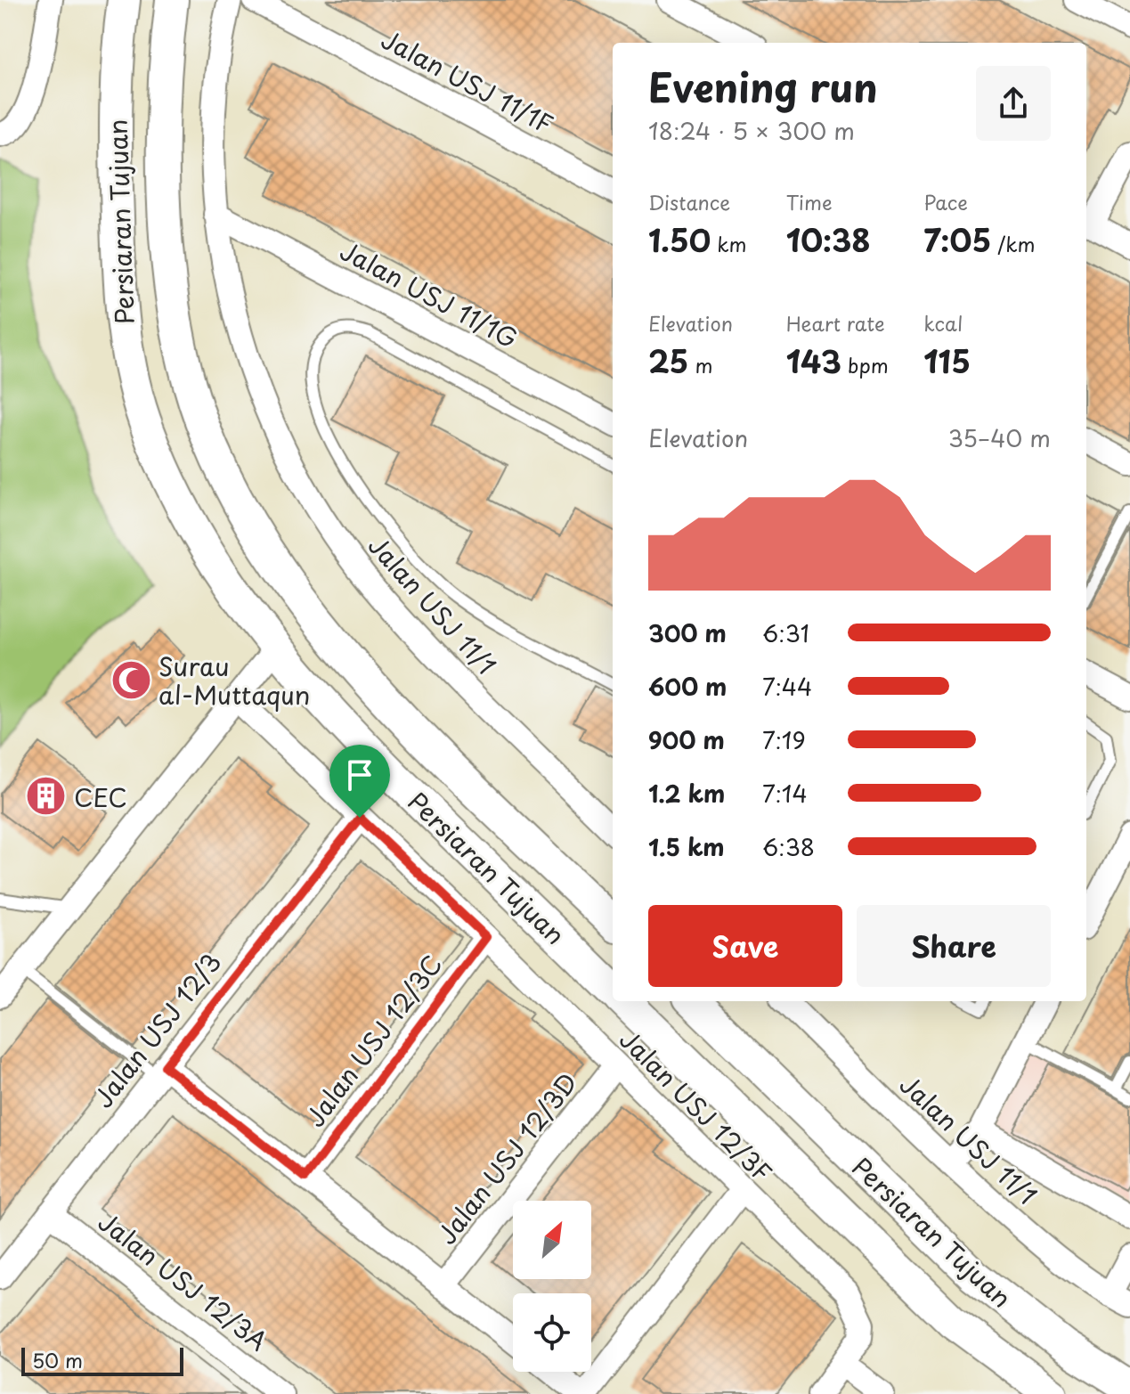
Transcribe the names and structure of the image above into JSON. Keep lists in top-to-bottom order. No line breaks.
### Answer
{"streets":{"main road":["Persiaran Tujuan"],"street":["Jalan USJ 11/1F","Jalan USJ 11/1G","Jalan USJ 11/1","Jalan USJ 12/3","Jalan USJ 12/3C","Jalan USJ 12/3F","Jalan USJ 12/3D","Jalan USJ 12/3A"]},"crossings":[["Jalan USJ 11/1G","Jalan USJ 11/1"],["Jalan USJ 12/3","Jalan USJ 12/3F"],["Jalan USJ 12/3","Jalan USJ 12/3A"],["Jalan USJ 12/3C","Jalan USJ 12/3F"],["Jalan USJ 12/3F","Jalan USJ 12/3D"]],"places":{"mosque":["Surau al-Muttaqun"],"building":["CEC"]},"scale_bar":"50 m","north":"top right","page":{"heading":["Evening run","18:24 · 5 × 300 m"],"stats":[["Distance","1.50 km"],["Time","10:38"],["Pace","7:05 /km"],["Elevation","25 m"],["Heart rate","143 bpm"],["kcal","115"]],"chart":["Elevation","35–40 m"],"list":[{"name":"300 m","note":"6:31"},{"name":"600 m","note":"7:44"},{"name":"900 m","note":"7:19"},{"name":"1.2 km","note":"7:14"},{"name":"1.5 km","note":"6:38"}],"buttons":["Save","Share"],"scale":"50 m"}}
